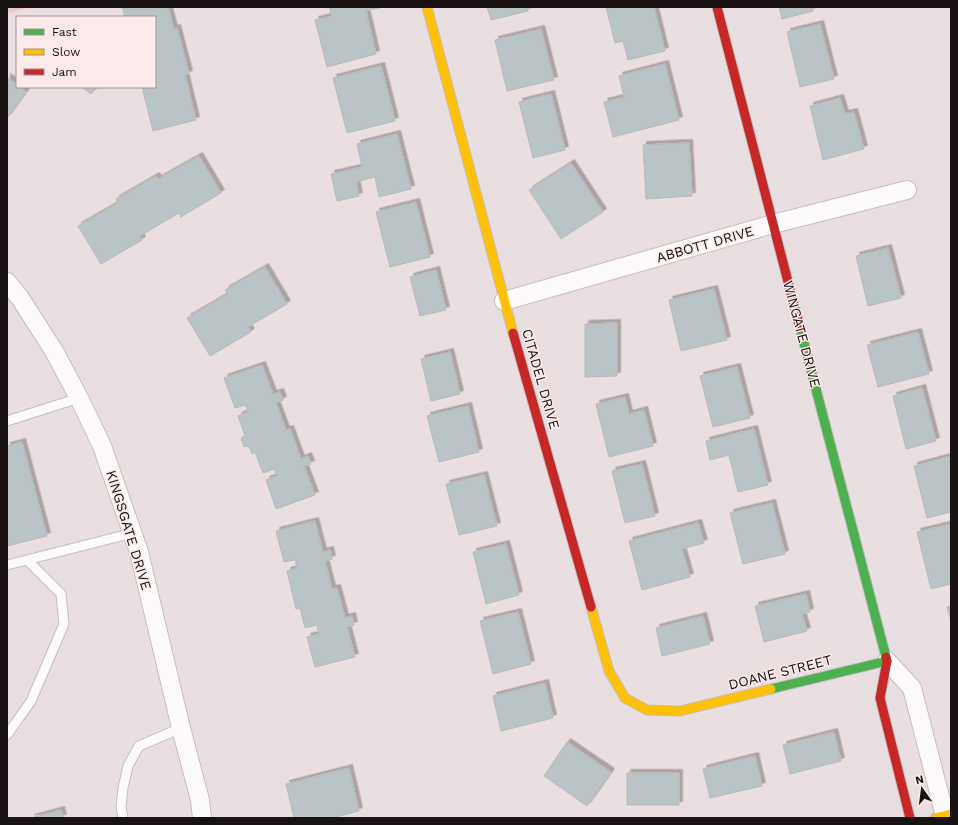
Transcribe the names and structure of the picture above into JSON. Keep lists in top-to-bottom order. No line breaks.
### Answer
{"streets":{"street":["ABBOTT DRIVE","WINGATE DRIVE","CITADEL DRIVE","KINGSGATE DRIVE","DOANE STREET"]},"crossings":[["ABBOTT DRIVE","WINGATE DRIVE"],["ABBOTT DRIVE","CITADEL DRIVE"],["WINGATE DRIVE","DOANE STREET"],["CITADEL DRIVE","DOANE STREET"]],"legend":["Fast","Slow","Jam"],"north":"top"}
